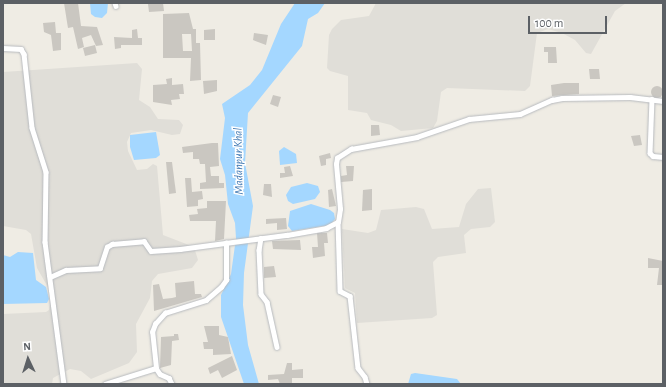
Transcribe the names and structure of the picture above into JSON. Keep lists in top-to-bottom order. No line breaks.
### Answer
{"water":["Madanpur Khal"],"scale_bar":"100 m","north":"top"}
